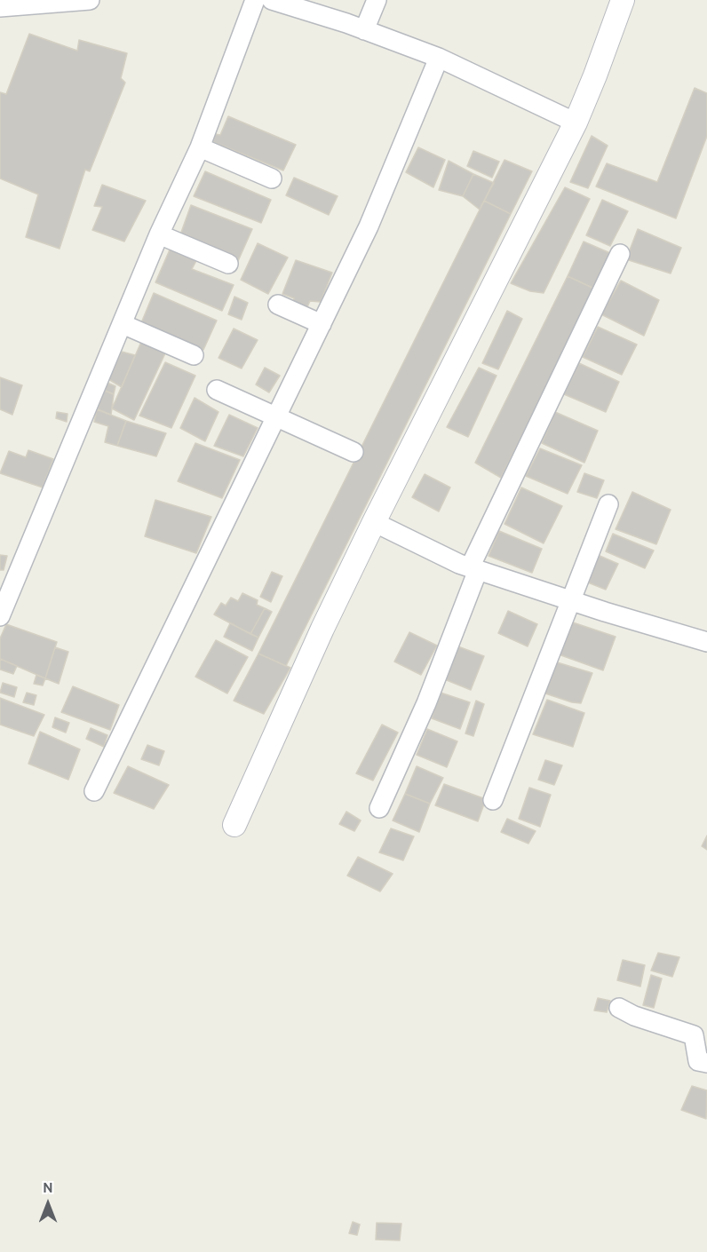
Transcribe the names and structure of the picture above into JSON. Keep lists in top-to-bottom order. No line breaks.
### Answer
{"north":"top"}
